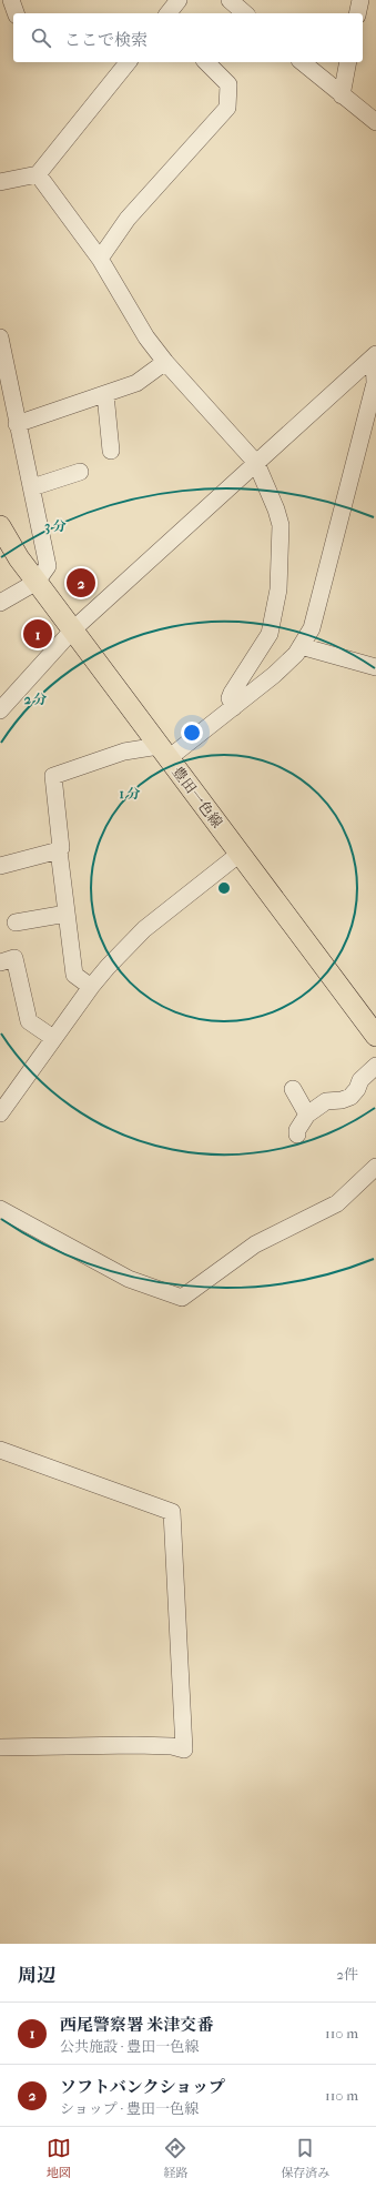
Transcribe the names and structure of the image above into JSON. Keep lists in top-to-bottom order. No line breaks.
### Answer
{"streets":{"main road":["豊田一色線"]},"page":{"search":"ここで検索","pins":["2","1"],"heading":["周辺","2件"],"list":[{"mark":"1","name":"西尾警察署 米津交番","note":"公共施設 · 豊田一色線","value":"110 m"},{"mark":"2","name":"ソフトバンクショップ","note":"ショップ · 豊田一色線","value":"110 m"}],"nav":["地図","経路","保存済み"]},"rings":["3 分","2 分","1 分"]}
